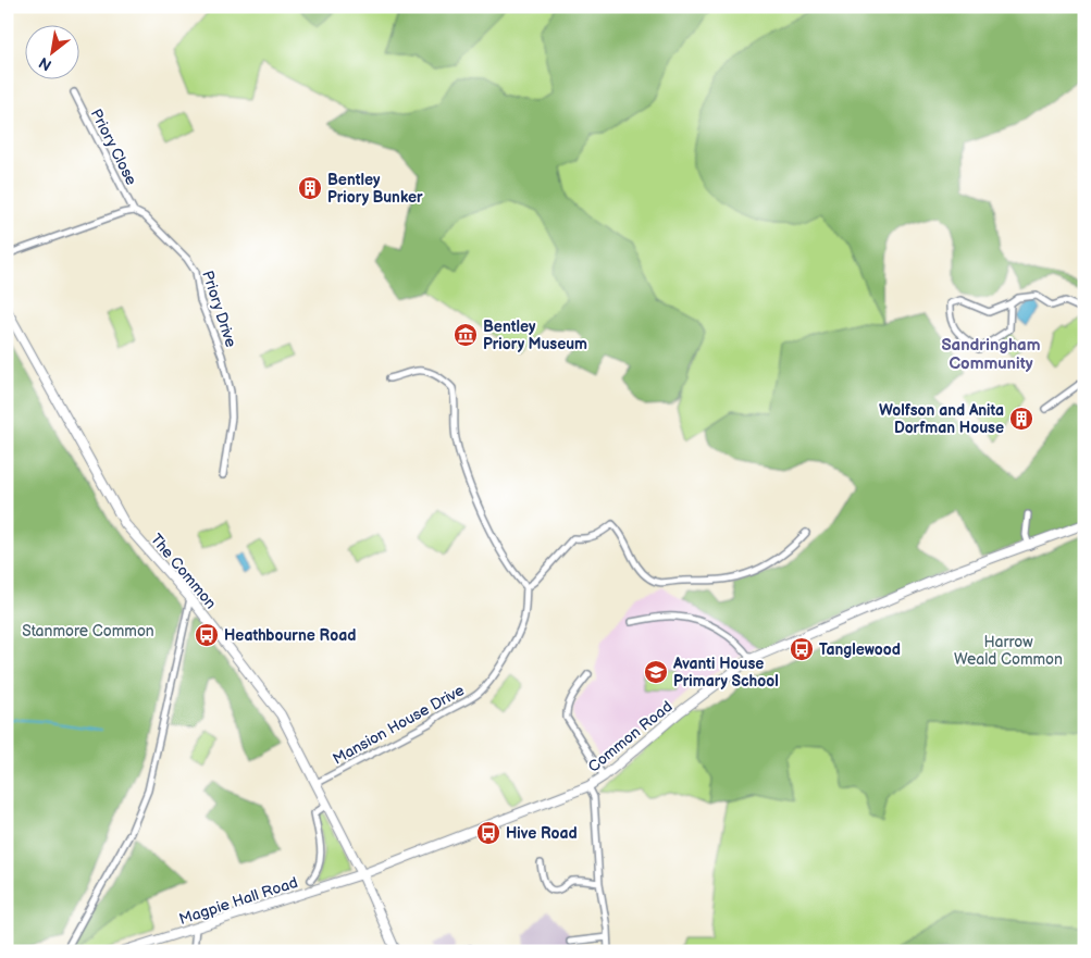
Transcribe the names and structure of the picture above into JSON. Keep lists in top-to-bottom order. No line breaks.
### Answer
{"streets":{"main road":["The Common","Common Road","Magpie Hall Road"],"street":["Priory Close","Priory Drive","Mansion House Drive"]},"crossings":[["Priory Close","Priory Drive"],["The Common","Mansion House Drive"],["The Common","Common Road"],["The Common","Magpie Hall Road"],["Common Road","Magpie Hall Road"]],"districts":["Sandringham Community"],"parks":["Stanmore Common","Harrow Weald Common"],"places":{"building":["Bentley Priory Bunker","Wolfson and Anita Dorfman House"],"museum":["Bentley Priory Museum"],"bus stop":["Heathbourne Road","Tanglewood","Hive Road"],"school or university":["Avanti House Primary School"]},"north":"bottom left"}
